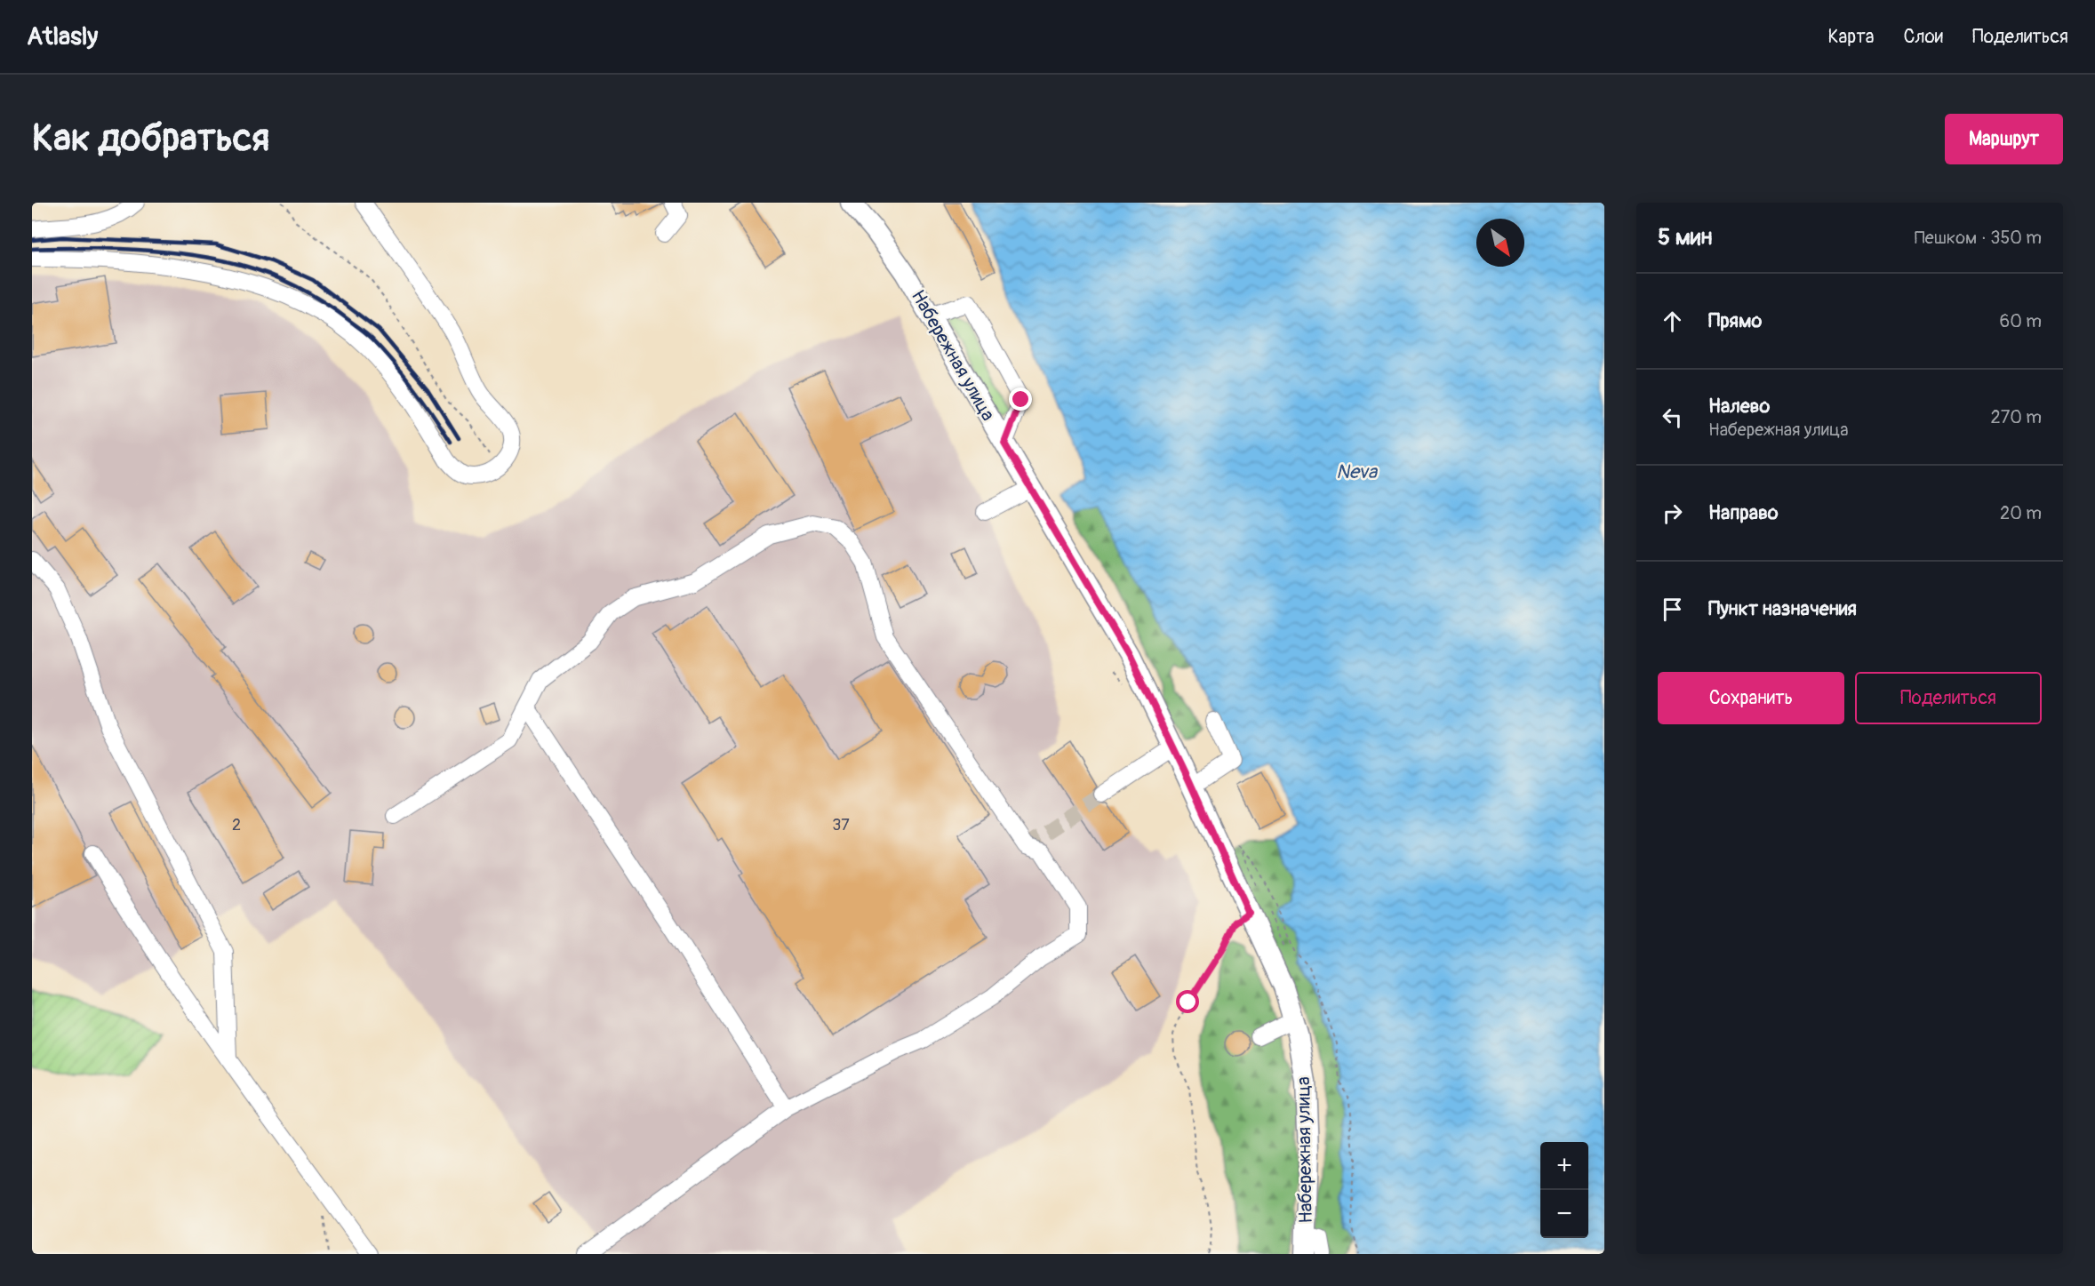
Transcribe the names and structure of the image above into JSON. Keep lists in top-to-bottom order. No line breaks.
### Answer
{"streets":{"main road":["Набережная улица"]},"water":["Neva"],"house_numbers":["2","37"],"north":"bottom right","page":{"header":"Atlasly","nav":["Карта","Слои","Поделиться"],"buttons":["Маршрут",["Сохранить","Поделиться"]],"title":"Как добраться","heading":["5 мин","Пешком · 350 m"],"list":[["Прямо","60 m"],["Налево","Набережная улица","270 m"],["Направо","20 m"],"Пункт назначения"],"map_buttons":["+","−"]}}
